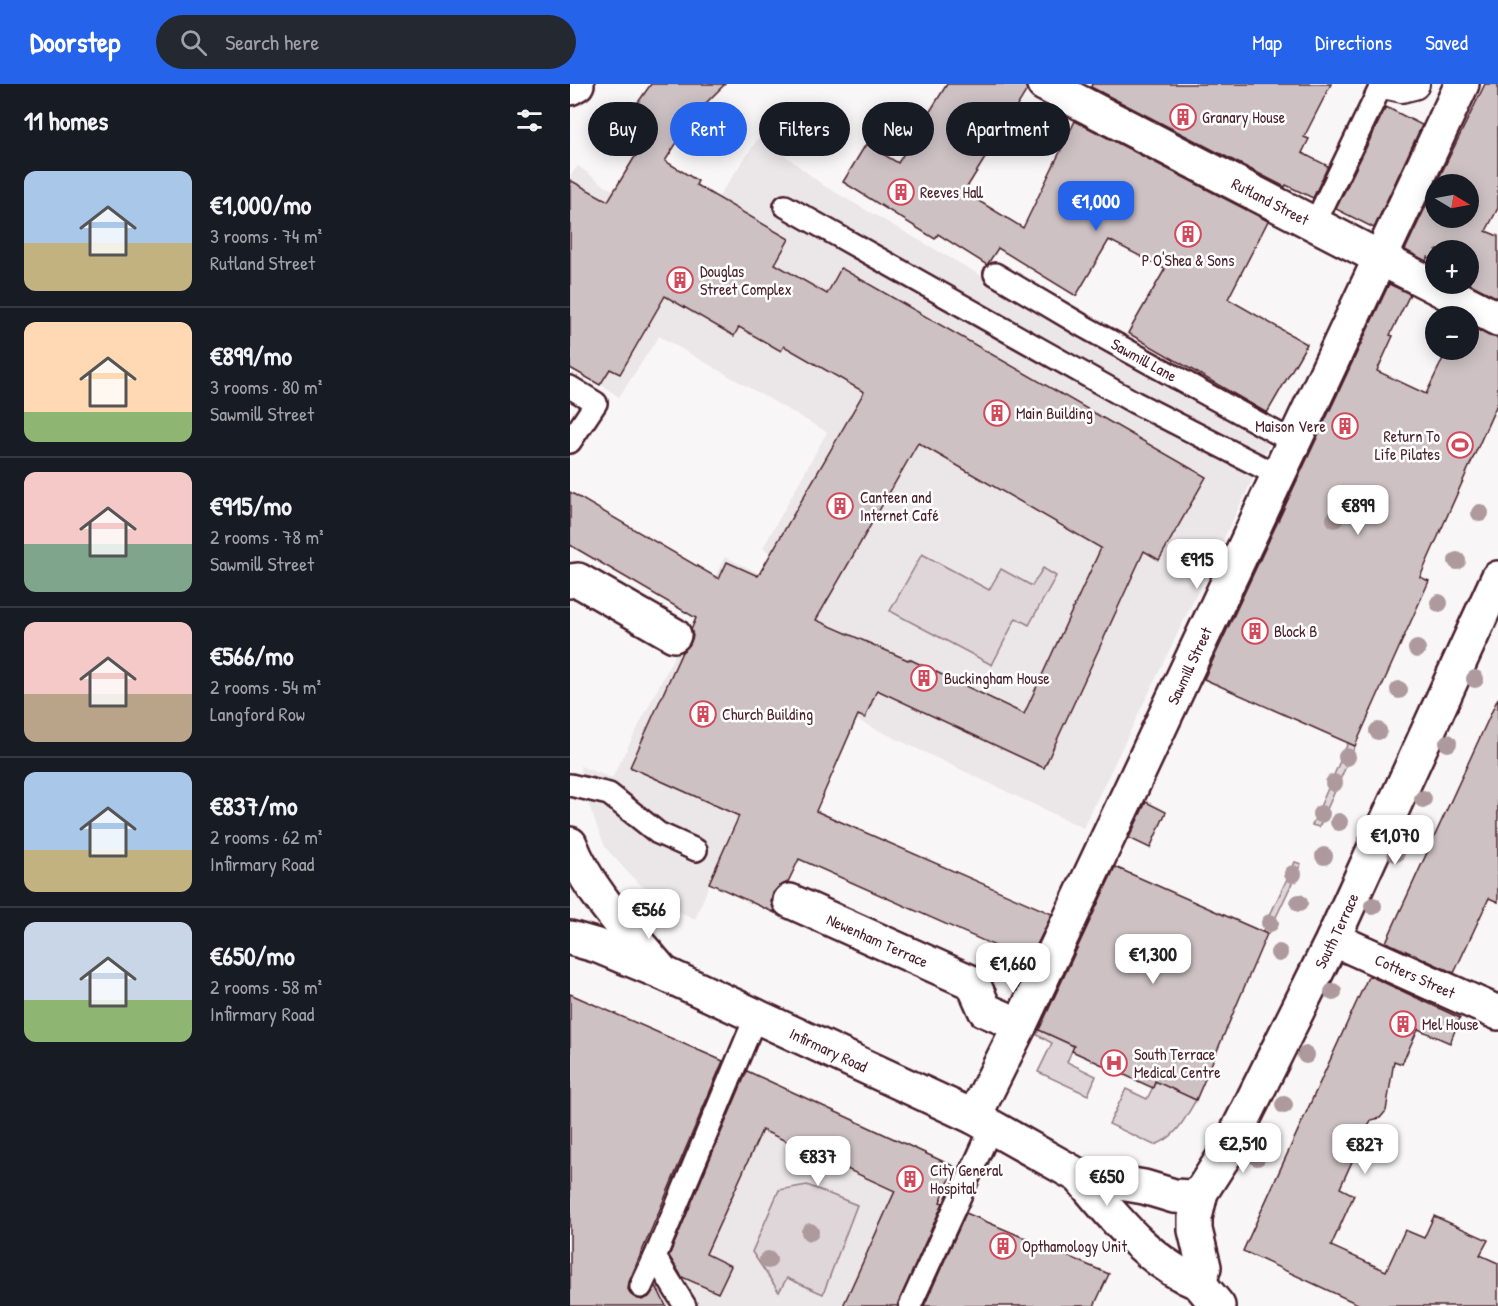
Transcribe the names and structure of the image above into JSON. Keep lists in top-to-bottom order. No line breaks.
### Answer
{"streets":{"street":["Rutland Street","Sawmill Street","South Terrace","Newenham Terrace","Cotters Street","Infirmary Road"],"lane":["Sawmill Lane"]},"crossings":[["Rutland Street","Sawmill Street"],["Sawmill Lane","Sawmill Street"],["Sawmill Street","Newenham Terrace"],["Sawmill Street","Infirmary Road"],["South Terrace","Cotters Street"],["South Terrace","Infirmary Road"]],"places":{"building":["Granary House","Reeves Hall","P O'Shea & Sons","Douglas Street Complex","Main Building","Maison Vere","Canteen and Internet Café","Block B","Buckingham House","Church Building","Mel House","City General Hospital","Opthamology Unit"],"sports":["Return To Life Pilates"],"hospital":["South Terrace Medical Centre"]},"north":"right","page":{"header":"Doorstep","search":"Search here","nav":["Map","Directions","Saved"],"heading":"11 homes","chip":["Buy","Rent","Filters","New","Apartment"],"list":[{"name":"€1,000/mo","note":"3 rooms · 74 m² · Rutland Street"},{"name":"€899/mo","note":"3 rooms · 80 m² · Sawmill Street"},{"name":"€915/mo","note":"2 rooms · 78 m² · Sawmill Street"},{"name":"€566/mo","note":"2 rooms · 54 m² · Langford Row"},{"name":"€837/mo","note":"2 rooms · 62 m² · Infirmary Road"},{"name":"€650/mo","note":"2 rooms · 58 m² · Infirmary Road"}],"map_buttons":["+","−"],"price":["€1,000","€899","€915","€1,070","€566","€1,300","€1,660","€2,510","€827","€837","€650"]}}
